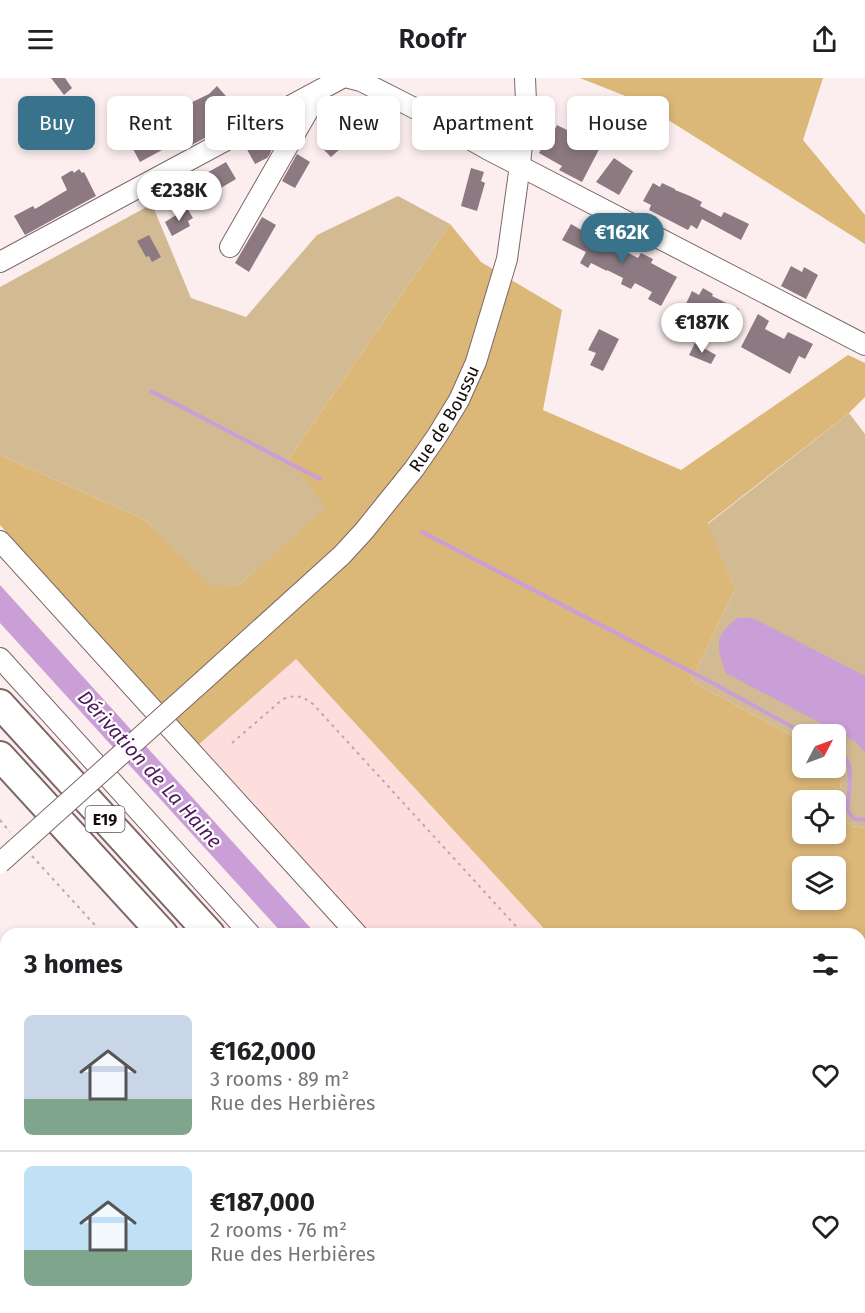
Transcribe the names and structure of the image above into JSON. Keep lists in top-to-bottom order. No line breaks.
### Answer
{"streets":{"highway":["E19"],"street":["Rue de Boussu"]},"water":["Dérivation de La Haine"],"north":"top right","page":{"header":"Roofr","chip":["Buy","Rent","Filters","New","Apartment","House"],"price":["€238K","€162K","€187K"],"heading":"3 homes","list":[{"name":"€162,000","note":"3 rooms · 89 m² · Rue des Herbières"},{"name":"€187,000","note":"2 rooms · 76 m² · Rue des Herbières"}]}}
